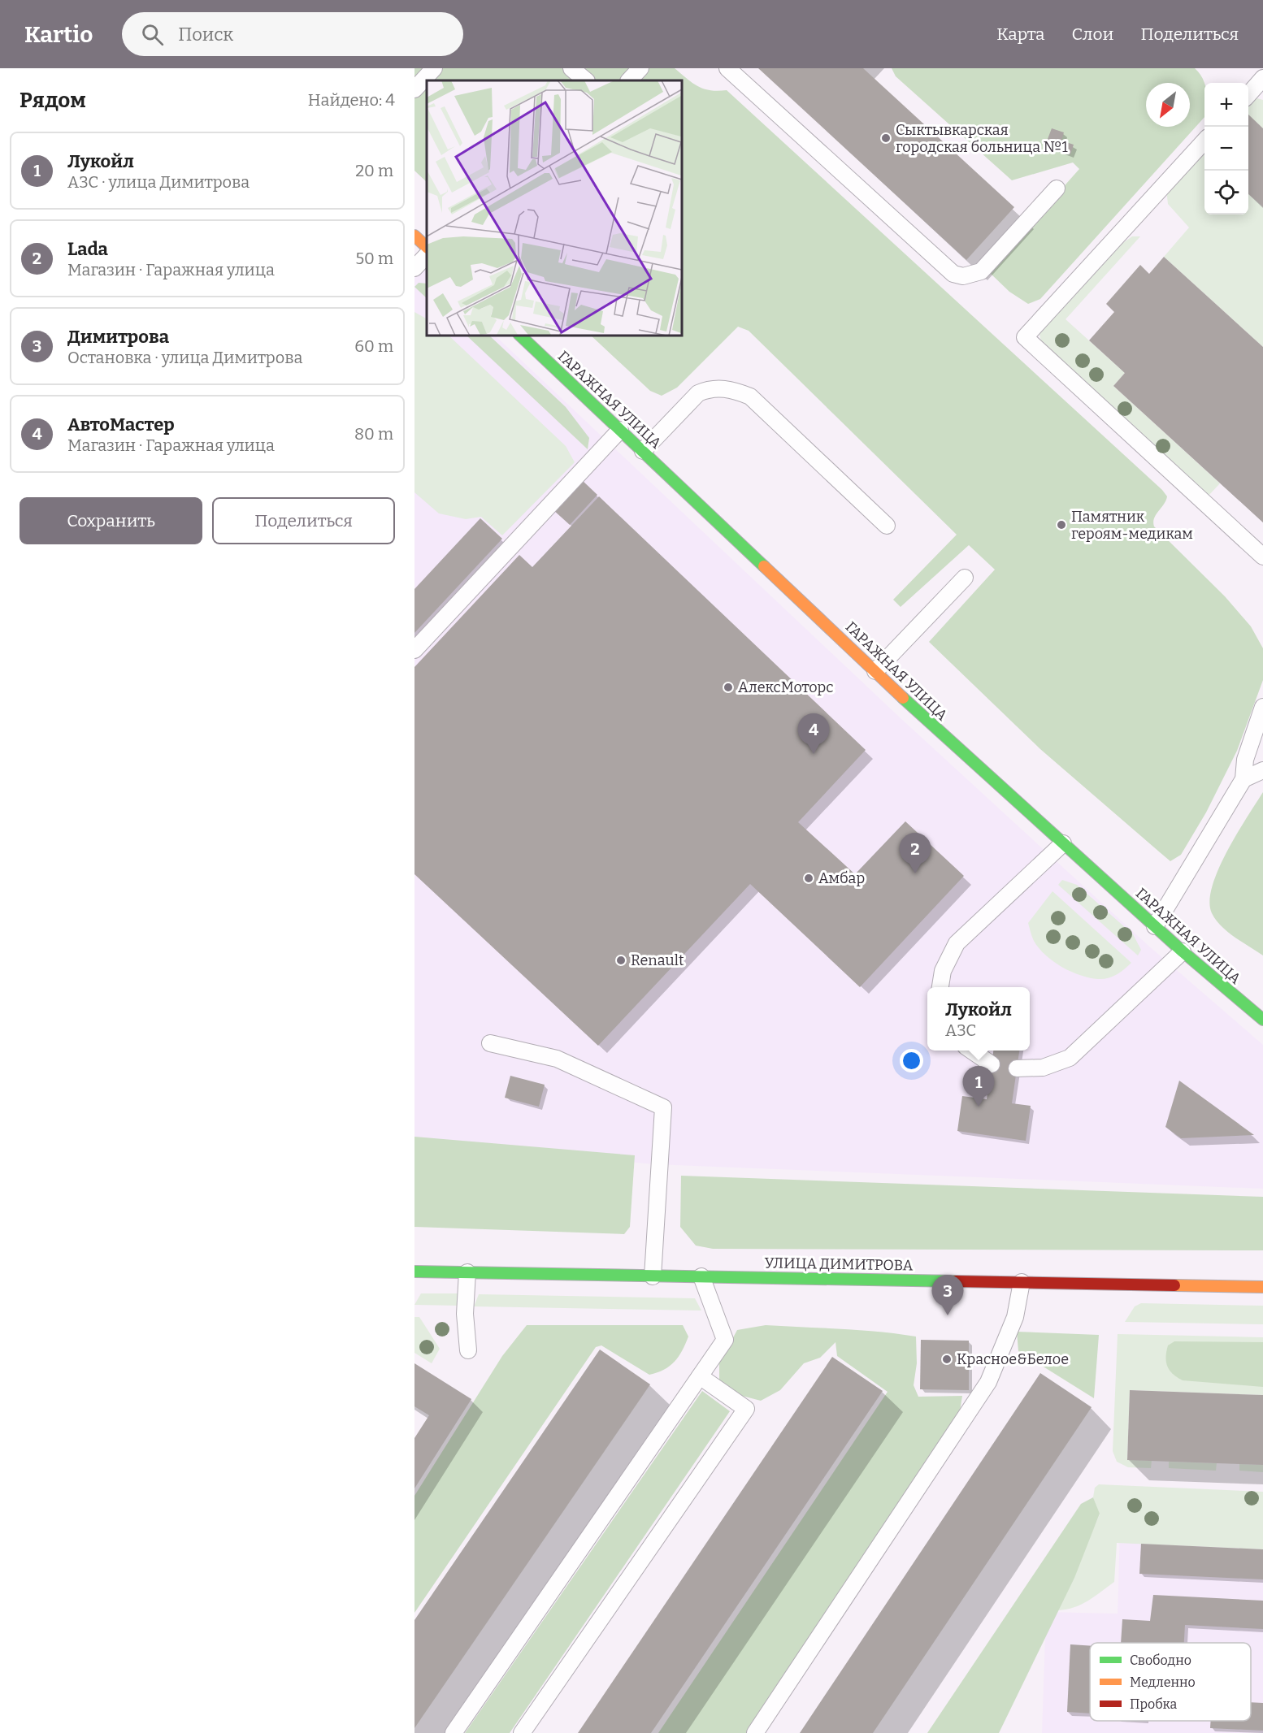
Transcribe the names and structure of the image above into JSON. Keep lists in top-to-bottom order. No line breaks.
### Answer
{"streets":{"street":["ГАРАЖНАЯ УЛИЦА","УЛИЦА ДИМИТРОВА"]},"places":["Сыктывкарская городская больница №1","Памятник героям-медикам","АлексМоторс","Амбар","Renault","Красное&Белое"],"legend":["Свободно","Медленно","Пробка"],"north":"bottom left","page":{"header":"Kartio","search":"Поиск","nav":["Карта","Слои","Поделиться"],"heading":["Рядом","Найдено: 4"],"map_buttons":["+","−"],"list":[{"mark":"1","name":"Лукойл","note":"АЗС · улица Димитрова","value":"20 m"},{"mark":"2","name":"Lada","note":"Магазин · Гаражная улица","value":"50 m"},{"mark":"3","name":"Димитрова","note":"Остановка · улица Димитрова","value":"60 m"},{"mark":"4","name":"АвтоМастер","note":"Магазин · Гаражная улица","value":"80 m"}],"buttons":["Сохранить","Поделиться"],"pins":["4","2","1","3"],"popup":["Лукойл","АЗС"]}}
